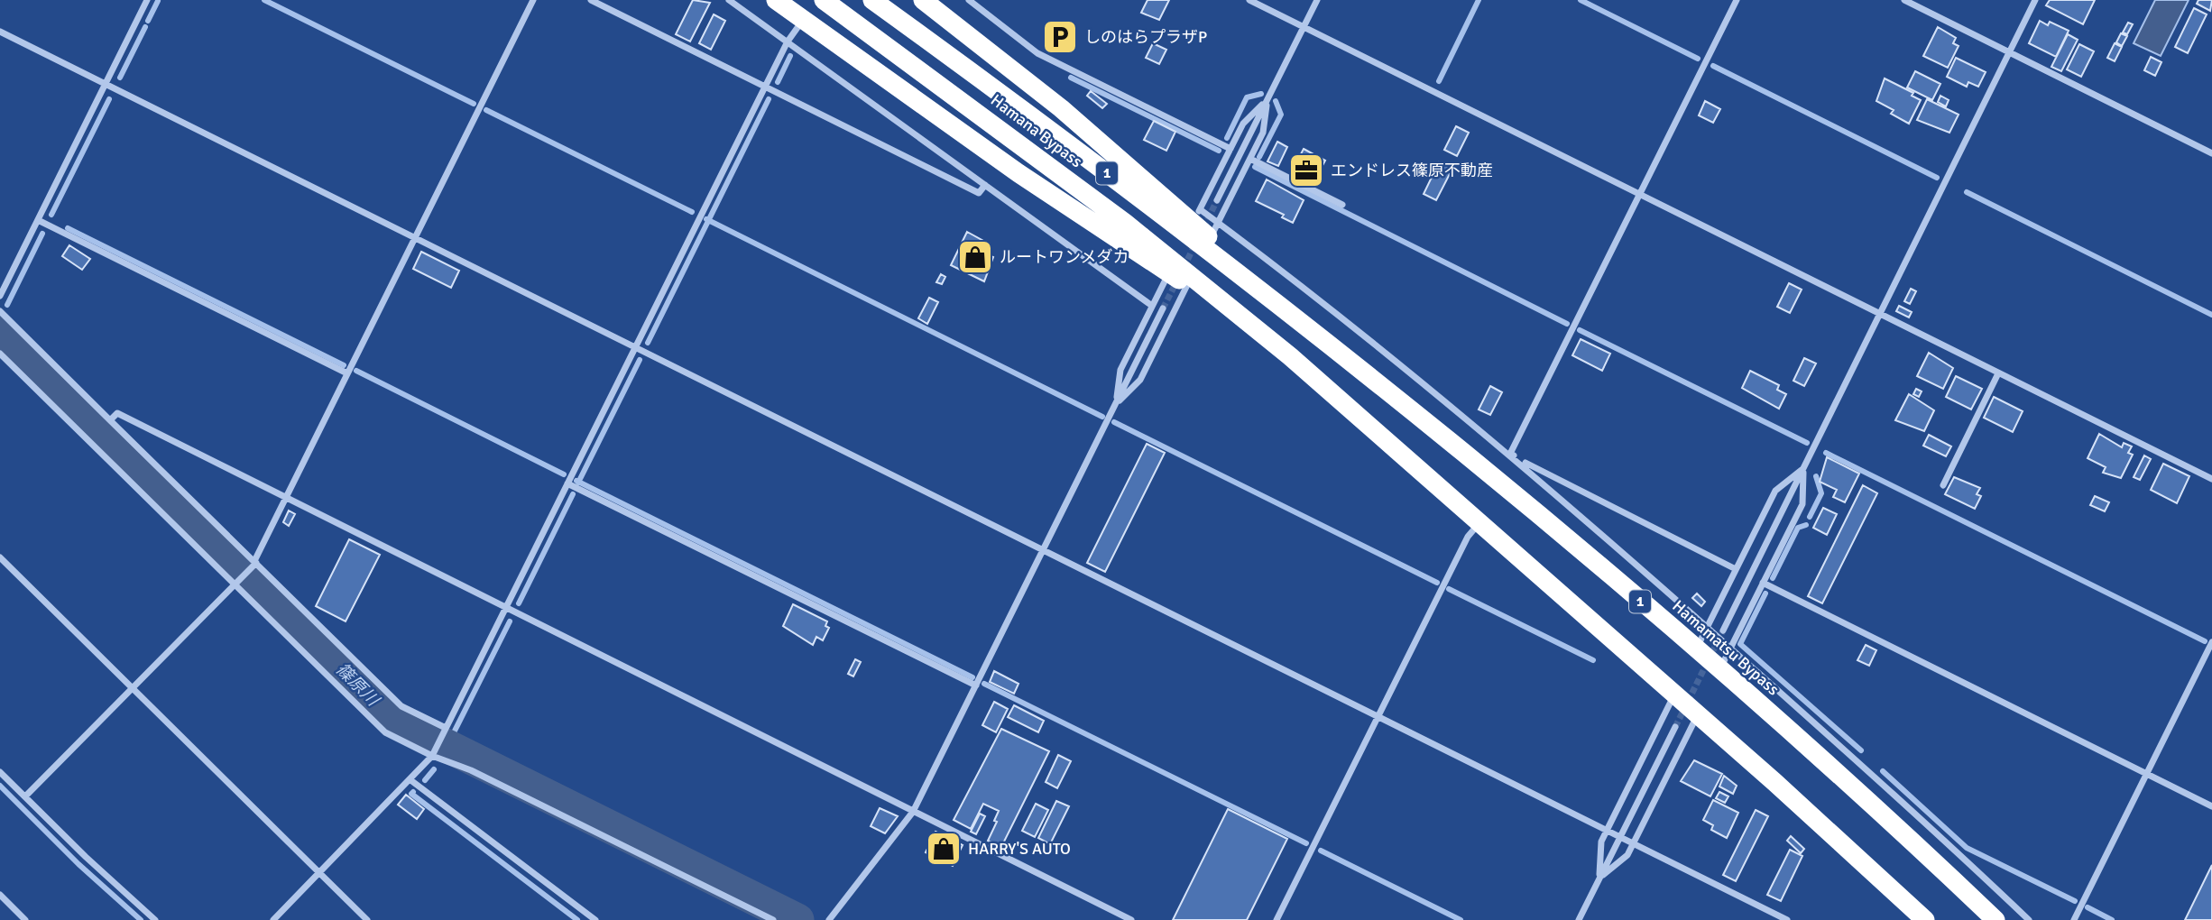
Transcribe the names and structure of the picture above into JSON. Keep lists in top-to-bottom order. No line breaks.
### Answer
{"streets":{"highway":["Hamana Bypass","1","Hamamatsu Bypass"]},"crossings":[["Hamana Bypass","1"],["Hamana Bypass","Hamamatsu Bypass"]],"water":["篠原川"],"places":{"parking":["しのはらプラザP"],"office":["エンドレス篠原不動産"],"shop":["ルートワンメダカ","HARRY'S AUTO"]}}
